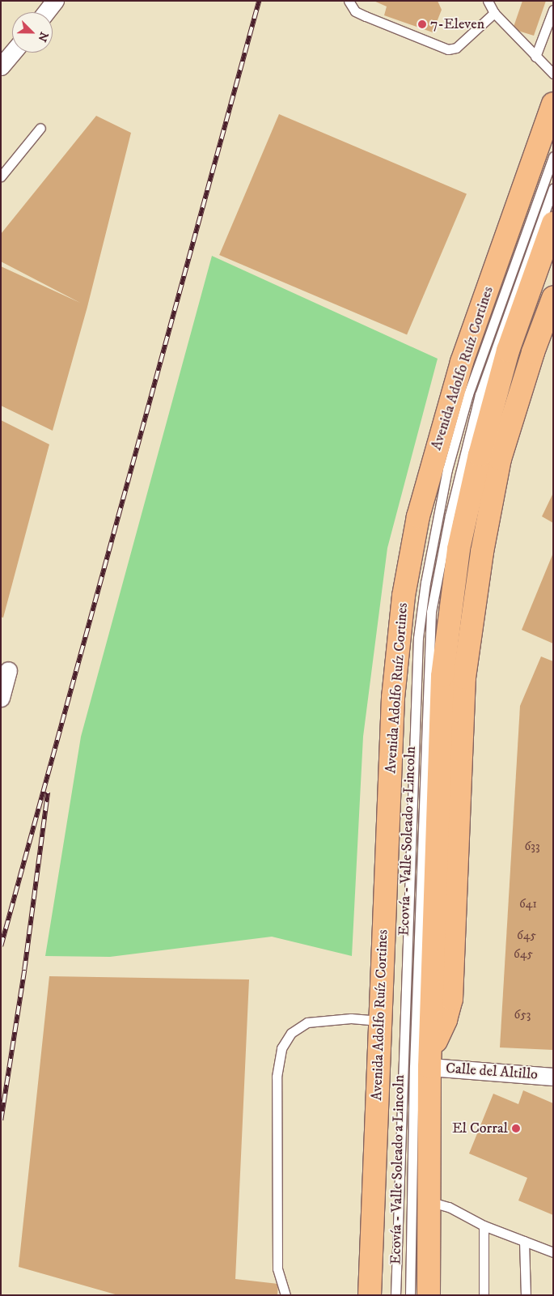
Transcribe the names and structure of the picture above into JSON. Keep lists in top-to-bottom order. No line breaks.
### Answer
{"streets":{"main road":["Avenida Adolfo Ruíz Cortines"],"street":["Calle del Altillo"],"lane":["Ecovía - Valle Soleado a Lincoln"]},"places":["7-Eleven","El Corral"],"house_numbers":["633","641","645","645","653"],"north":"bottom right"}
